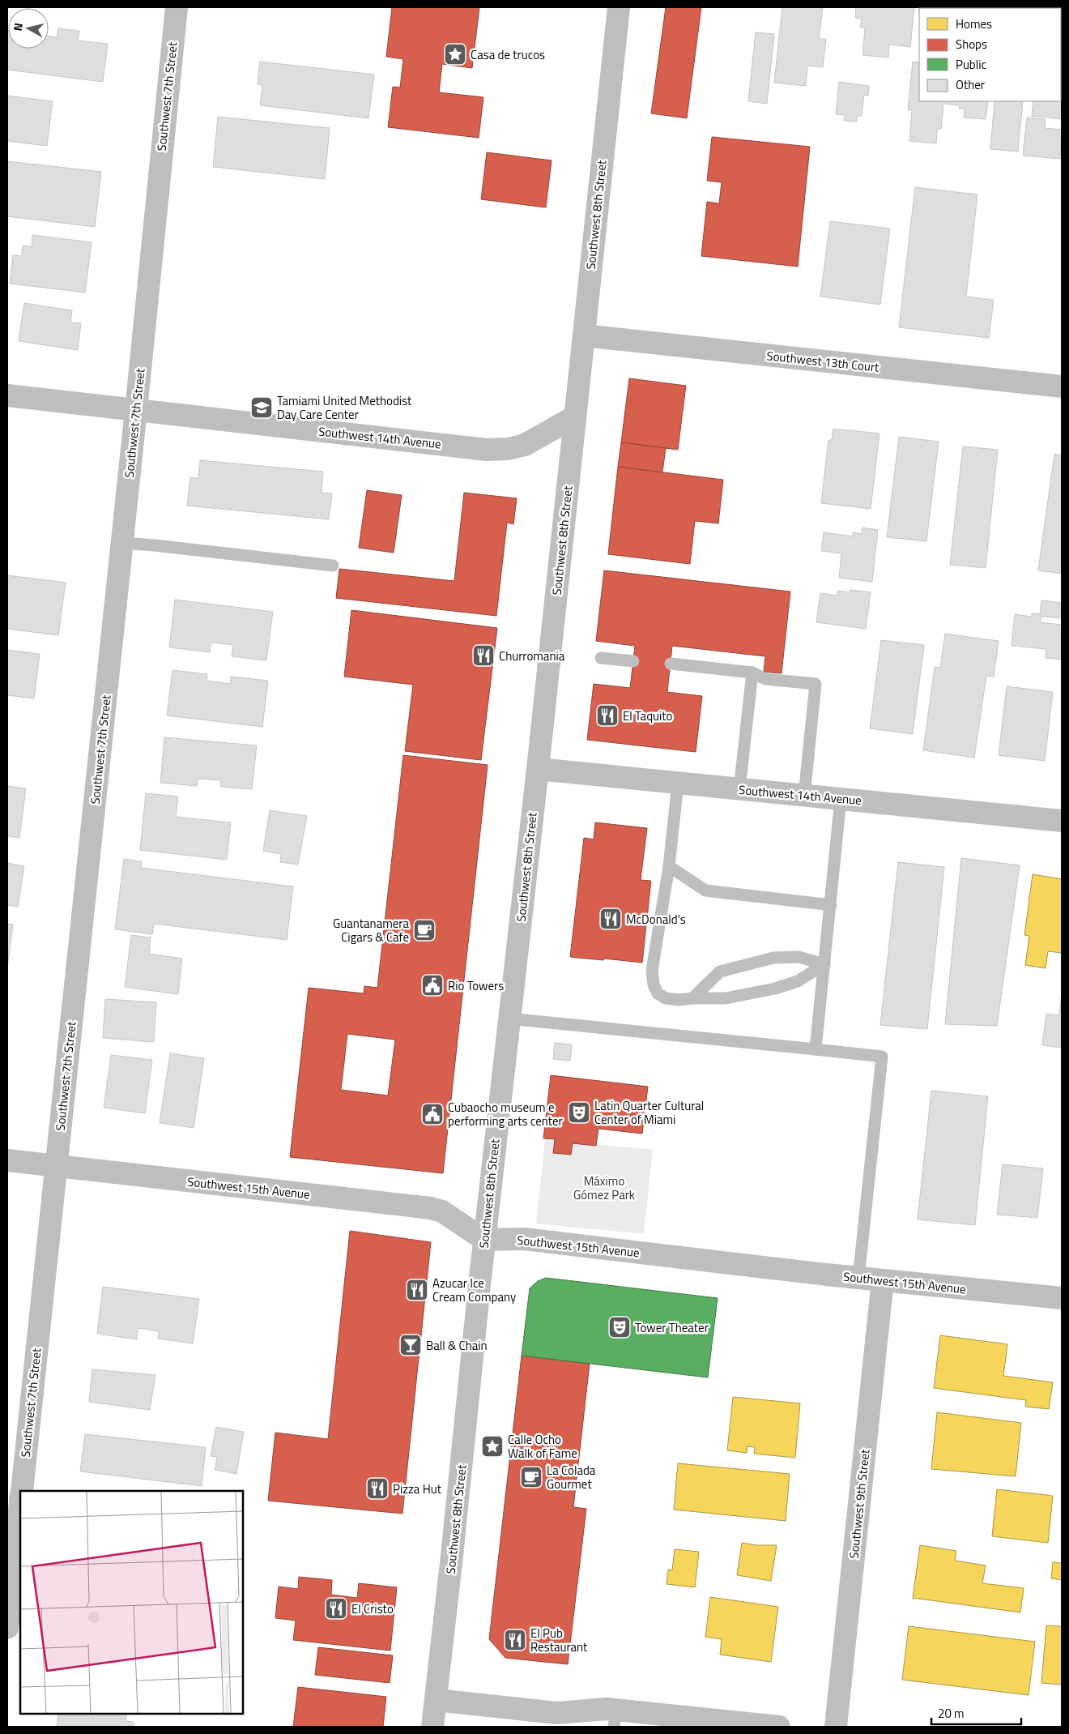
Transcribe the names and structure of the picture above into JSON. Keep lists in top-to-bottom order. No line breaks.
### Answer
{"streets":{"street":["Southwest 7th Street","Southwest 8th Street","Southwest 13th Court","Southwest 14th Avenue","Southwest 15th Avenue","Southwest 9th Street"]},"crossings":[["Southwest 7th Street","Southwest 14th Avenue"],["Southwest 7th Street","Southwest 15th Avenue"],["Southwest 8th Street","Southwest 13th Court"],["Southwest 8th Street","Southwest 14th Avenue"],["Southwest 8th Street","Southwest 15th Avenue"],["Southwest 15th Avenue","Southwest 9th Street"]],"parks":["Máximo Gómez Park"],"places":{"place":["Casa de trucos","Calle Ocho Walk of Fame"],"school or university":["Tamiami United Methodist Day Care Center"],"restaurant":["Churromania","El Taquito","McDonald's","Azucar Ice Cream Company","Pizza Hut","El Cristo","El Pub Restaurant"],"cafe":["Guantanamera Cigars & Cafe","La Colada Gourmet"],"public building":["Rio Towers","Cubaocho museum e performing arts center"],"theatre":["Latin Quarter Cultural Center of Miami","Tower Theater"],"bar":["Ball & Chain"]},"legend":["Homes","Shops","Public","Other"],"scale_bar":"20 m","north":"left"}
